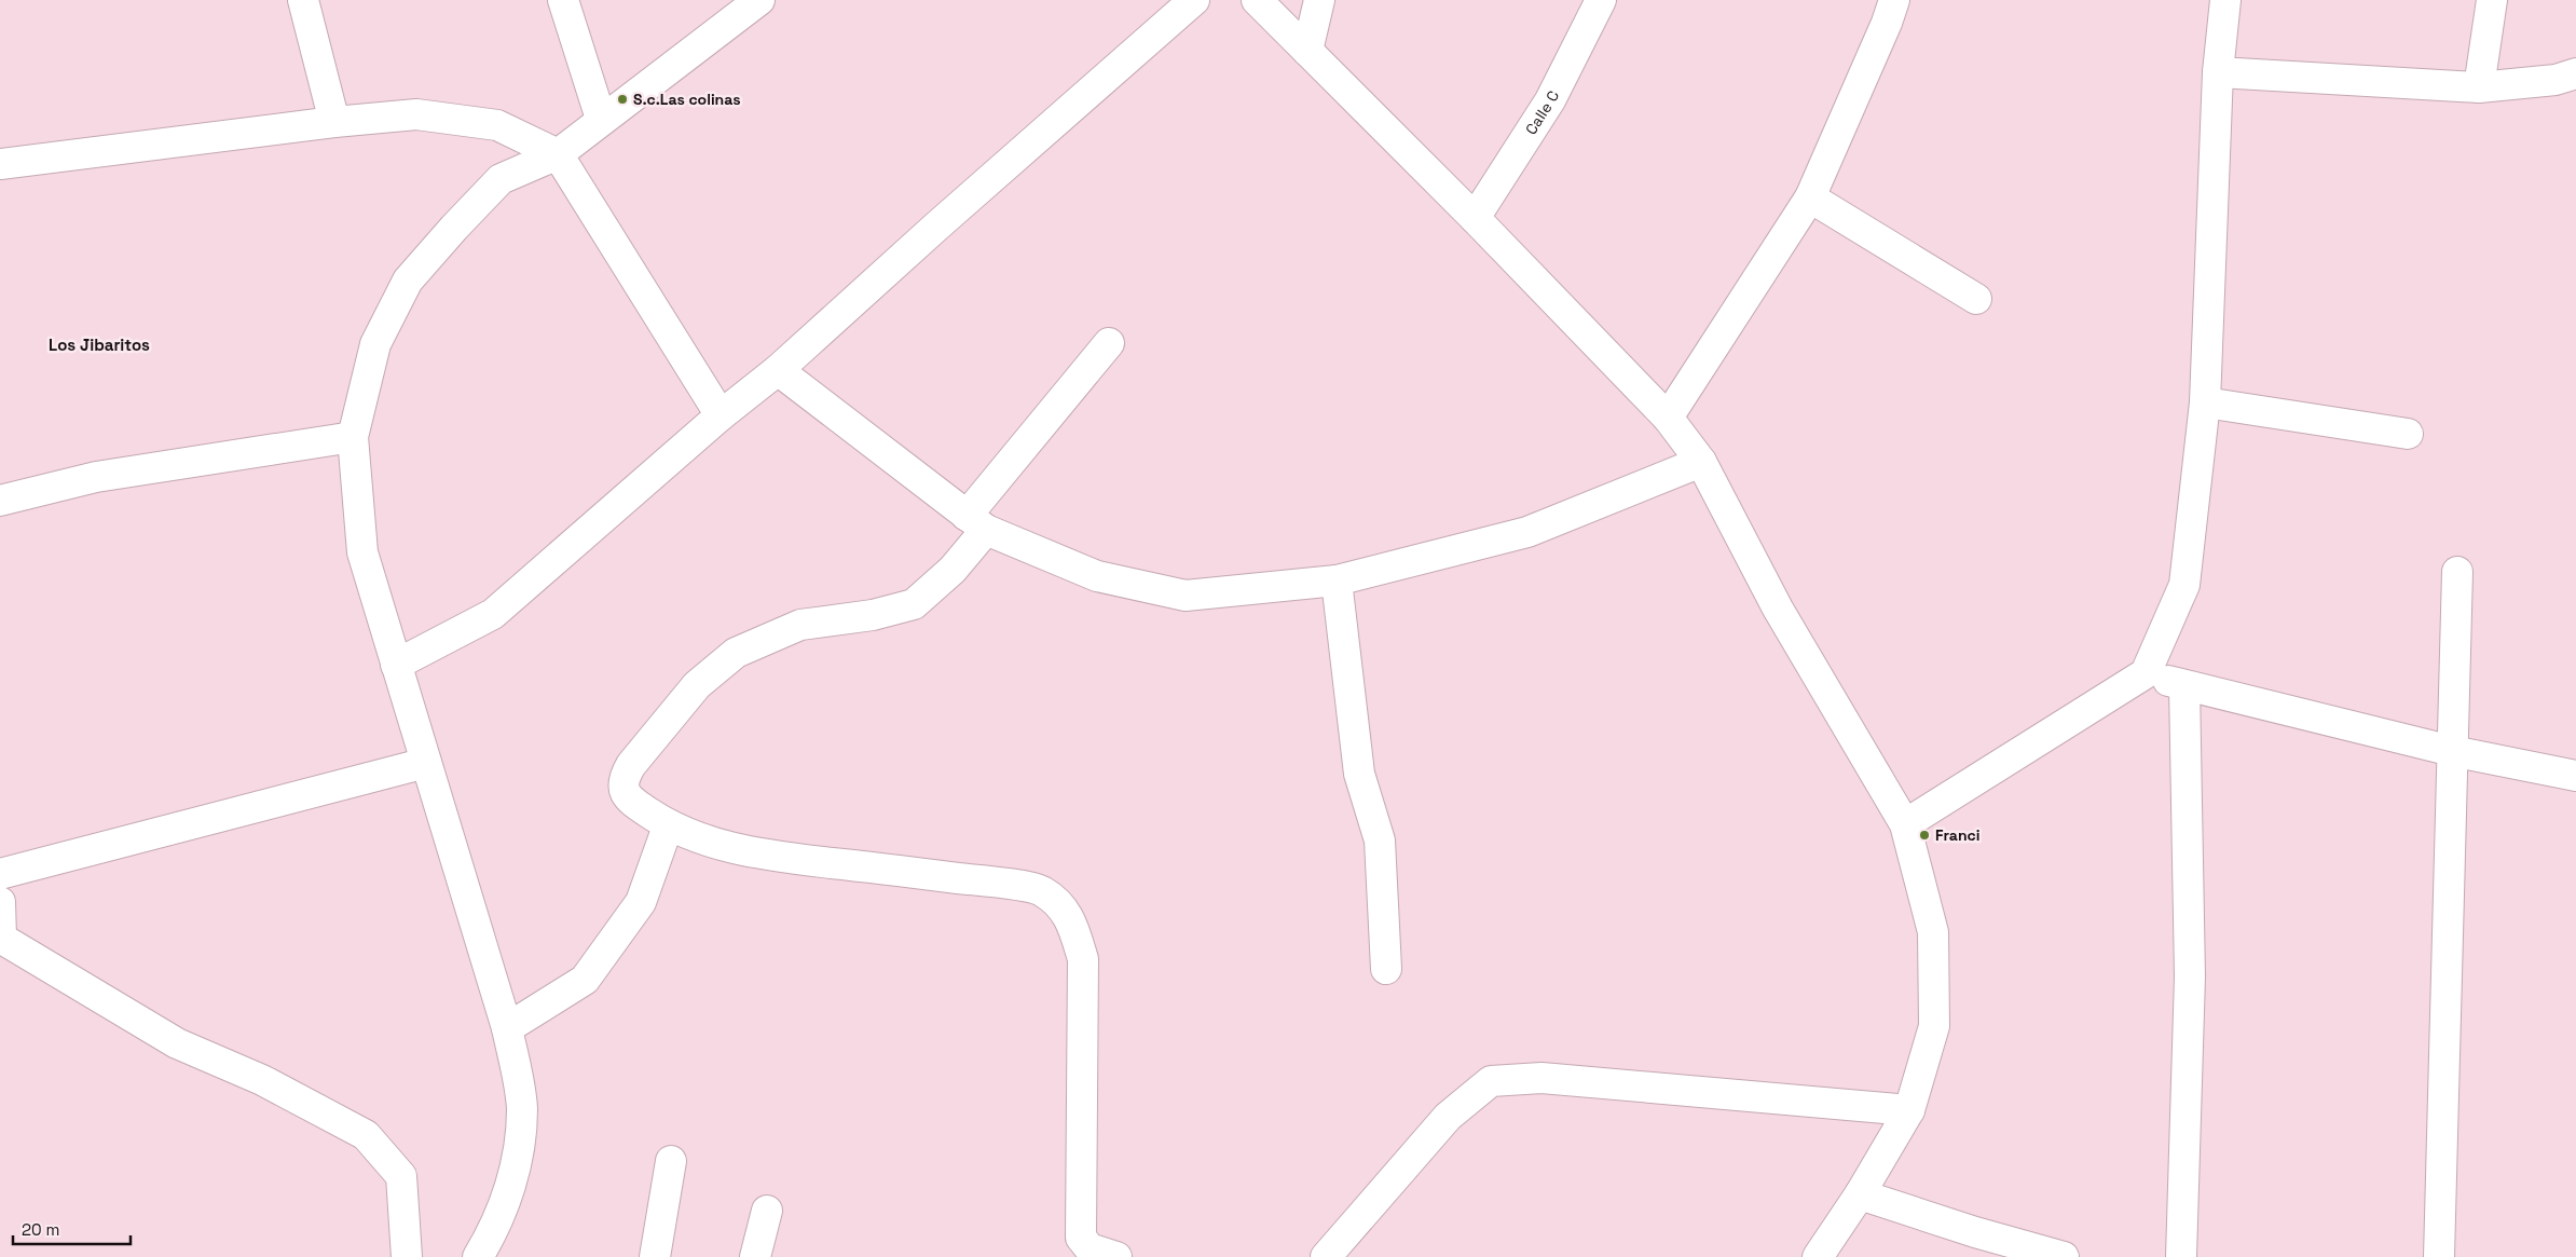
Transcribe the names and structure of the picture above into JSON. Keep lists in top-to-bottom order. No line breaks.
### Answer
{"streets":{"street":["Calle C"]},"districts":["Los Jibaritos"],"places":["S.c.Las colinas","Franci"],"scale_bar":"20 m"}
